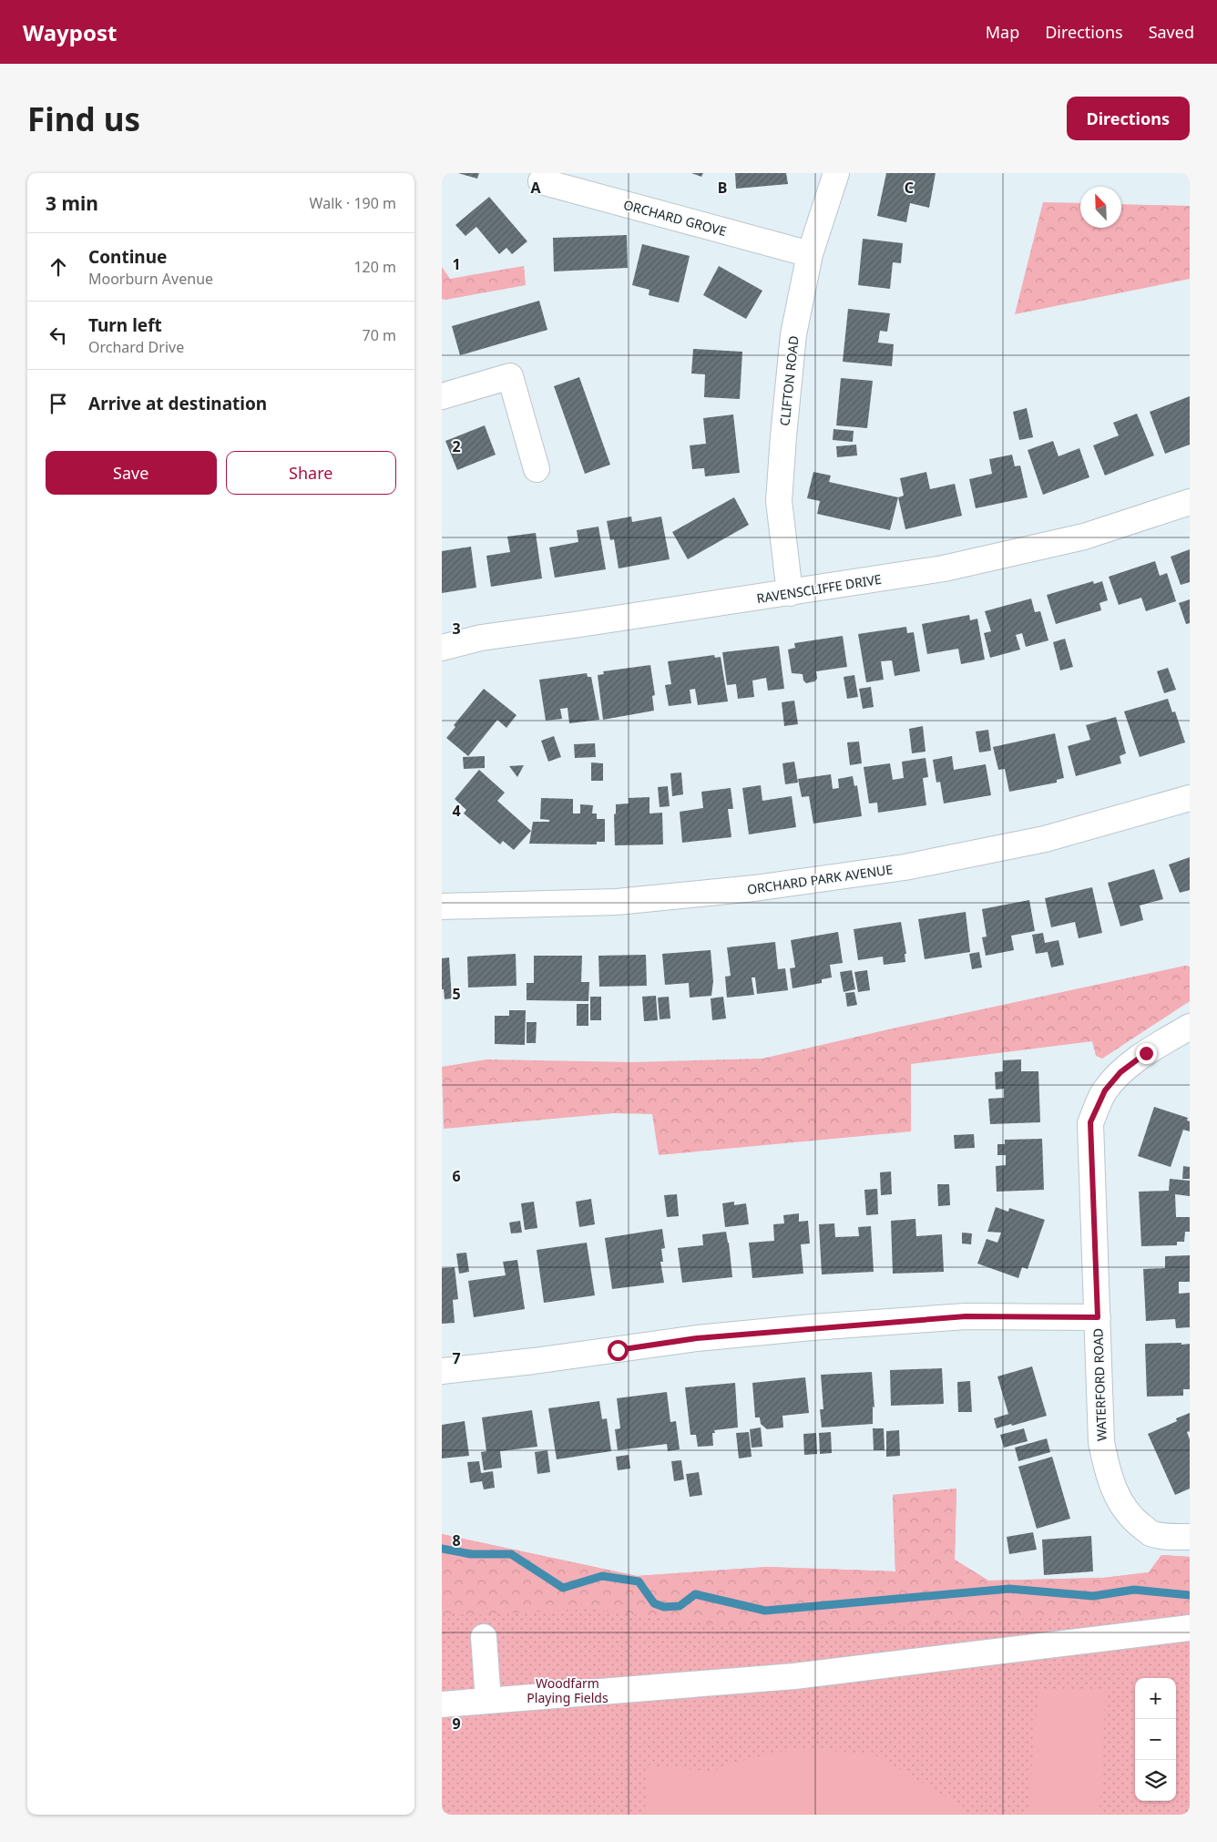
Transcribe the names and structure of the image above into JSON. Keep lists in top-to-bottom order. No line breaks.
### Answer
{"streets":{"street":["ORCHARD GROVE","CLIFTON ROAD","RAVENSCLIFFE DRIVE","ORCHARD PARK AVENUE","WATERFORD ROAD"]},"crossings":[["ORCHARD GROVE","CLIFTON ROAD"],["CLIFTON ROAD","RAVENSCLIFFE DRIVE"]],"parks":["Woodfarm Playing Fields"],"north":"top left","page":{"header":"Waypost","nav":["Map","Directions","Saved"],"buttons":["Directions",["Save","Share"]],"title":"Find us","heading":["3 min","Walk · 190 m"],"list":[["Continue","Moorburn Avenue","120 m"],["Turn left","Orchard Drive","70 m"],"Arrive at destination"],"map_buttons":["+","−"]},"grid":{"columns":["A","B","C"],"rows":["1","2","3","4","5","6","7","8","9"]}}
